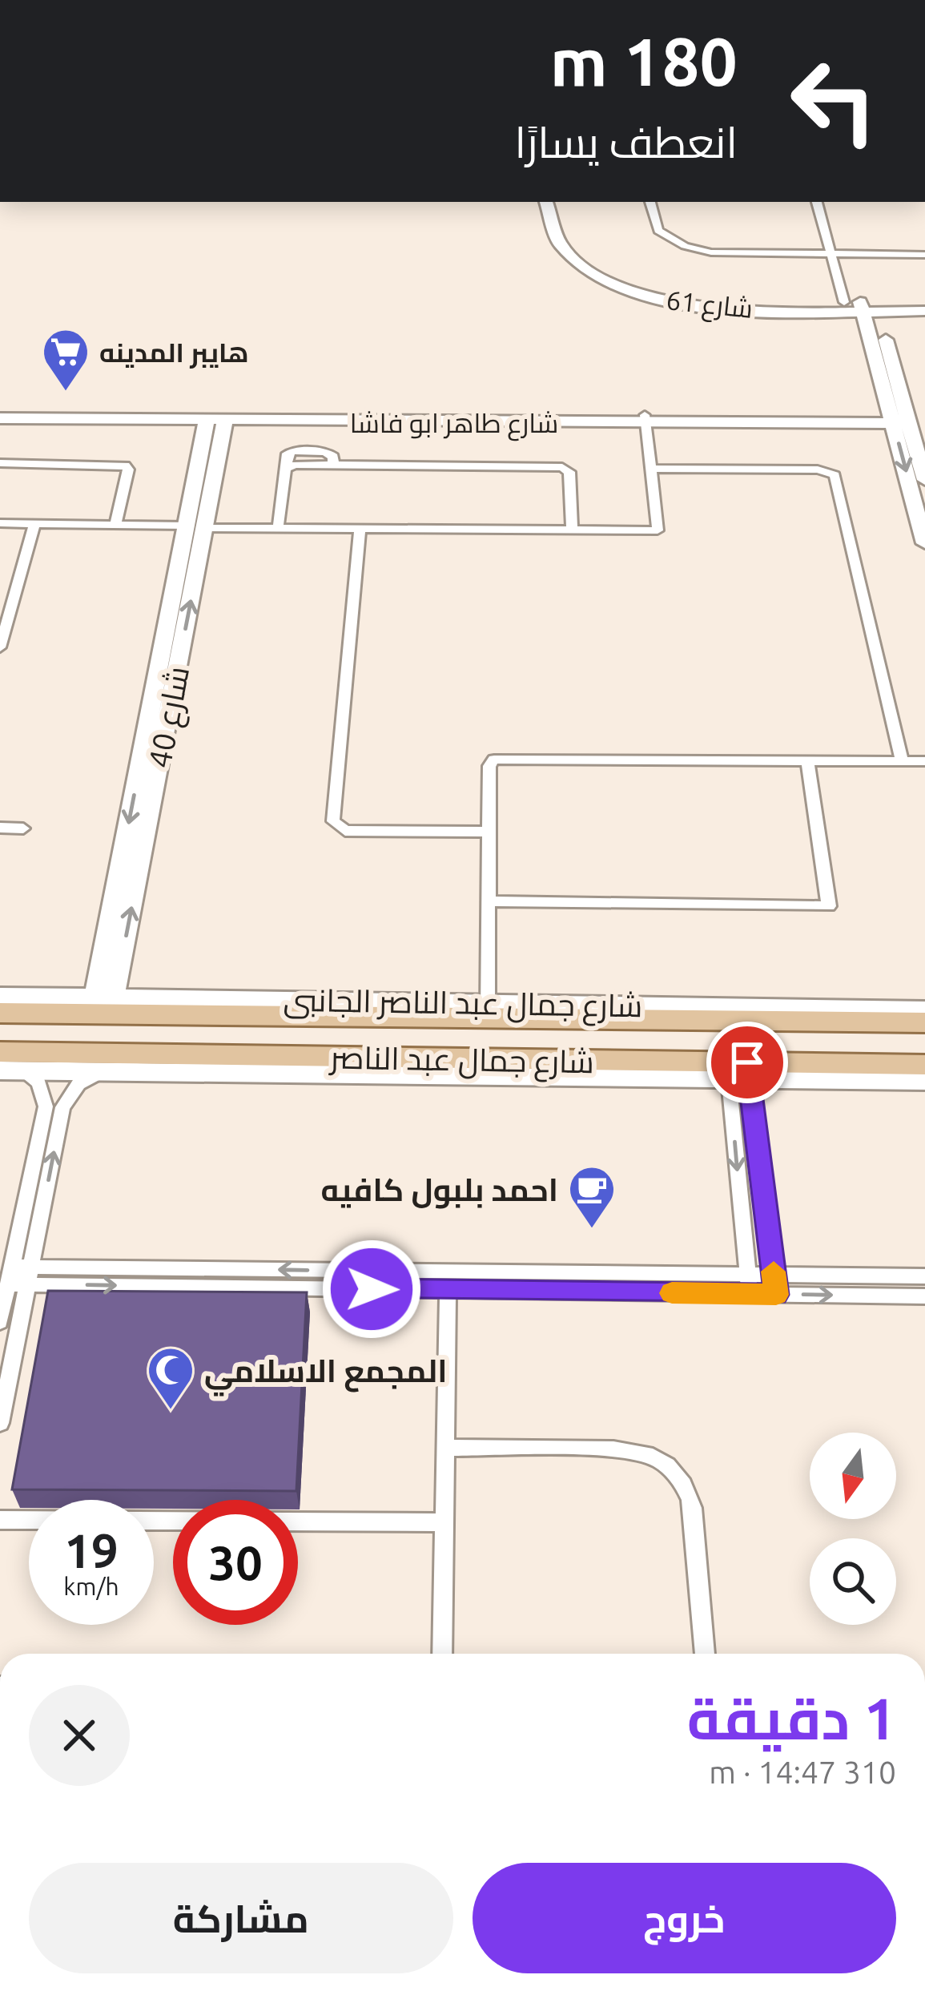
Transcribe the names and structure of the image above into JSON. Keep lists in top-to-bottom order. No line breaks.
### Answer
{"streets":{"main road":["شارع جمال عبد الناصر"],"street":["شارع 61","شارع طاهر ابو فاشا","شارع 40","شارع جمال عبد الناصر الجانبى"]},"crossings":[["شارع طاهر ابو فاشا","شارع 40"],["شارع 40","شارع جمال عبد الناصر الجانبى"],["شارع 40","شارع جمال عبد الناصر"],["شارع جمال عبد الناصر الجانبى","شارع جمال عبد الناصر"]],"places":{"supermarket":["هايبر المدينه"],"cafe":["احمد بلبول كافيه"],"mosque":["المجمع الاسلامي"]},"north":"bottom","page":{"turn":["180 m","انعطف يسارًا"],"speed":"19 km/h","limit":"30","heading":["1 دقيقة","310 m · 14:47"],"buttons":["خروج","مشاركة"]}}
